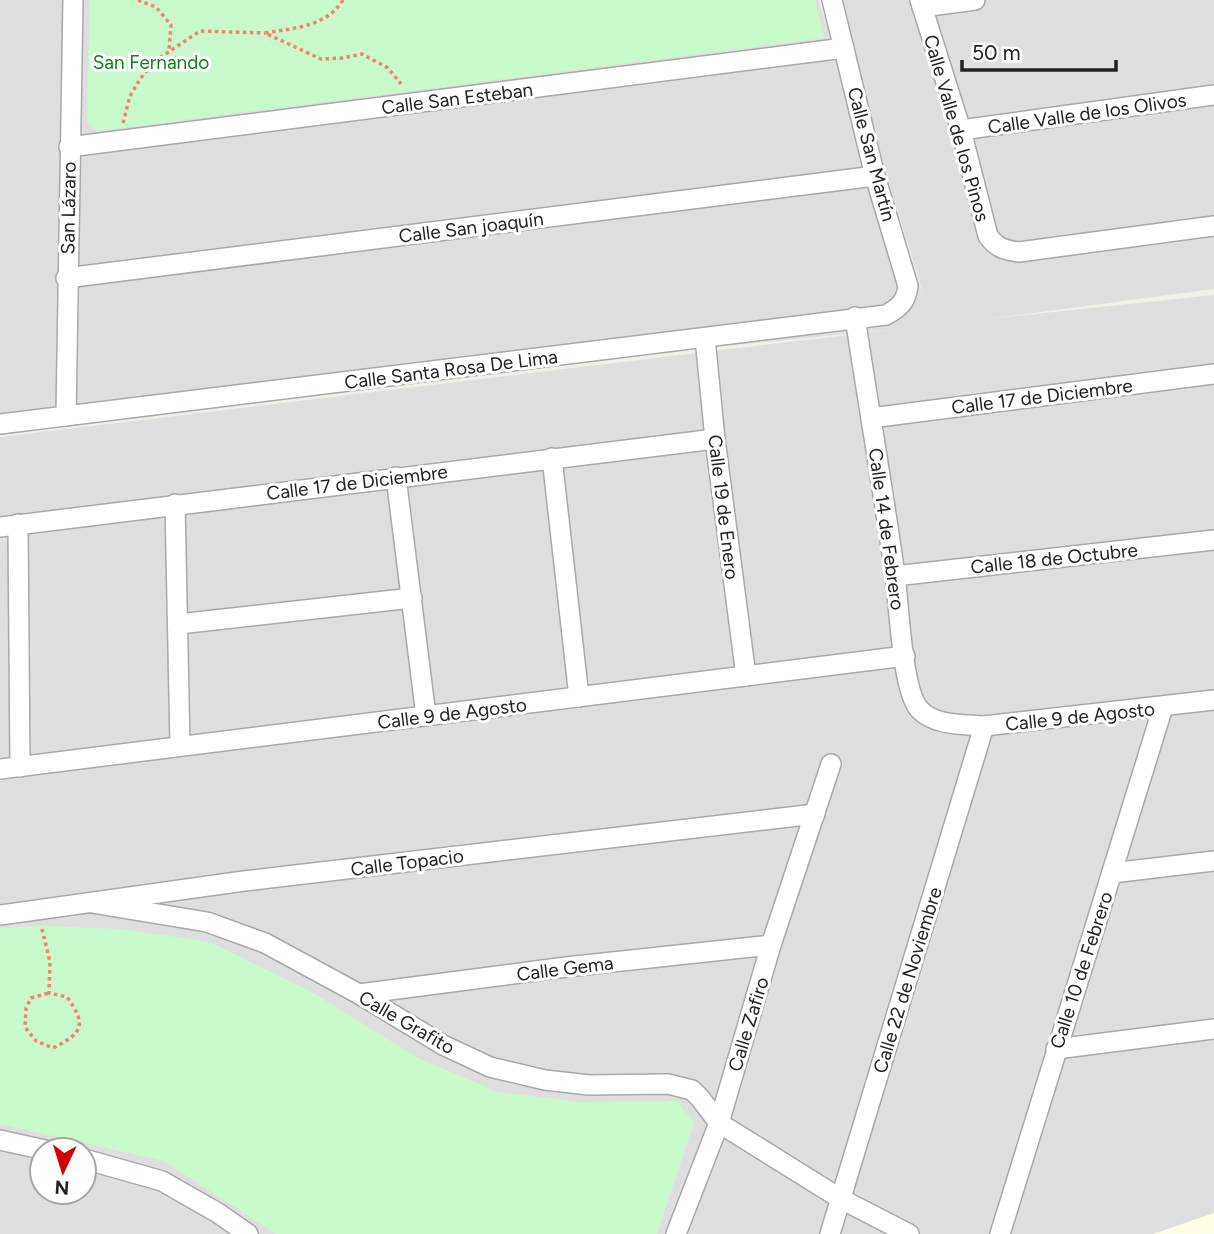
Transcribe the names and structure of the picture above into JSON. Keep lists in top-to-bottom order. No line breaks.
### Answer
{"streets":{"street":["Calle San Esteban","Calle Valle de los Olivos","Calle Valle de los Pinos","Calle San Martín","San Lázaro","Calle San joaquín","Calle Santa Rosa De Lima","Calle 17 de Diciembre","Calle 19 de Enero","Calle 14 de Febrero","Calle 18 de Octubre","Calle 9 de Agosto","Calle Topacio","Calle Gema","Calle 10 de Febrero","Calle 22 de Noviembre","Calle Grafito","Calle Zafiro"]},"crossings":[["Calle San Esteban","Calle San Martín"],["Calle San Esteban","San Lázaro"],["Calle Valle de los Olivos","Calle Valle de los Pinos"],["Calle San Martín","Calle San joaquín"],["Calle San Martín","Calle Santa Rosa De Lima"],["San Lázaro","Calle San joaquín"],["San Lázaro","Calle Santa Rosa De Lima"],["Calle Santa Rosa De Lima","Calle 19 de Enero"],["Calle Santa Rosa De Lima","Calle 14 de Febrero"],["Calle 17 de Diciembre","Calle 19 de Enero"],["Calle 17 de Diciembre","Calle 14 de Febrero"],["Calle 19 de Enero","Calle 9 de Agosto"],["Calle 14 de Febrero","Calle 18 de Octubre"],["Calle 14 de Febrero","Calle 9 de Agosto"],["Calle 9 de Agosto","Calle 10 de Febrero"],["Calle 9 de Agosto","Calle 22 de Noviembre"],["Calle Topacio","Calle Grafito"],["Calle Topacio","Calle Zafiro"],["Calle Gema","Calle Grafito"],["Calle Gema","Calle Zafiro"],["Calle Grafito","Calle Zafiro"]],"parks":["San Fernando"],"scale_bar":"50 m","north":"bottom"}
